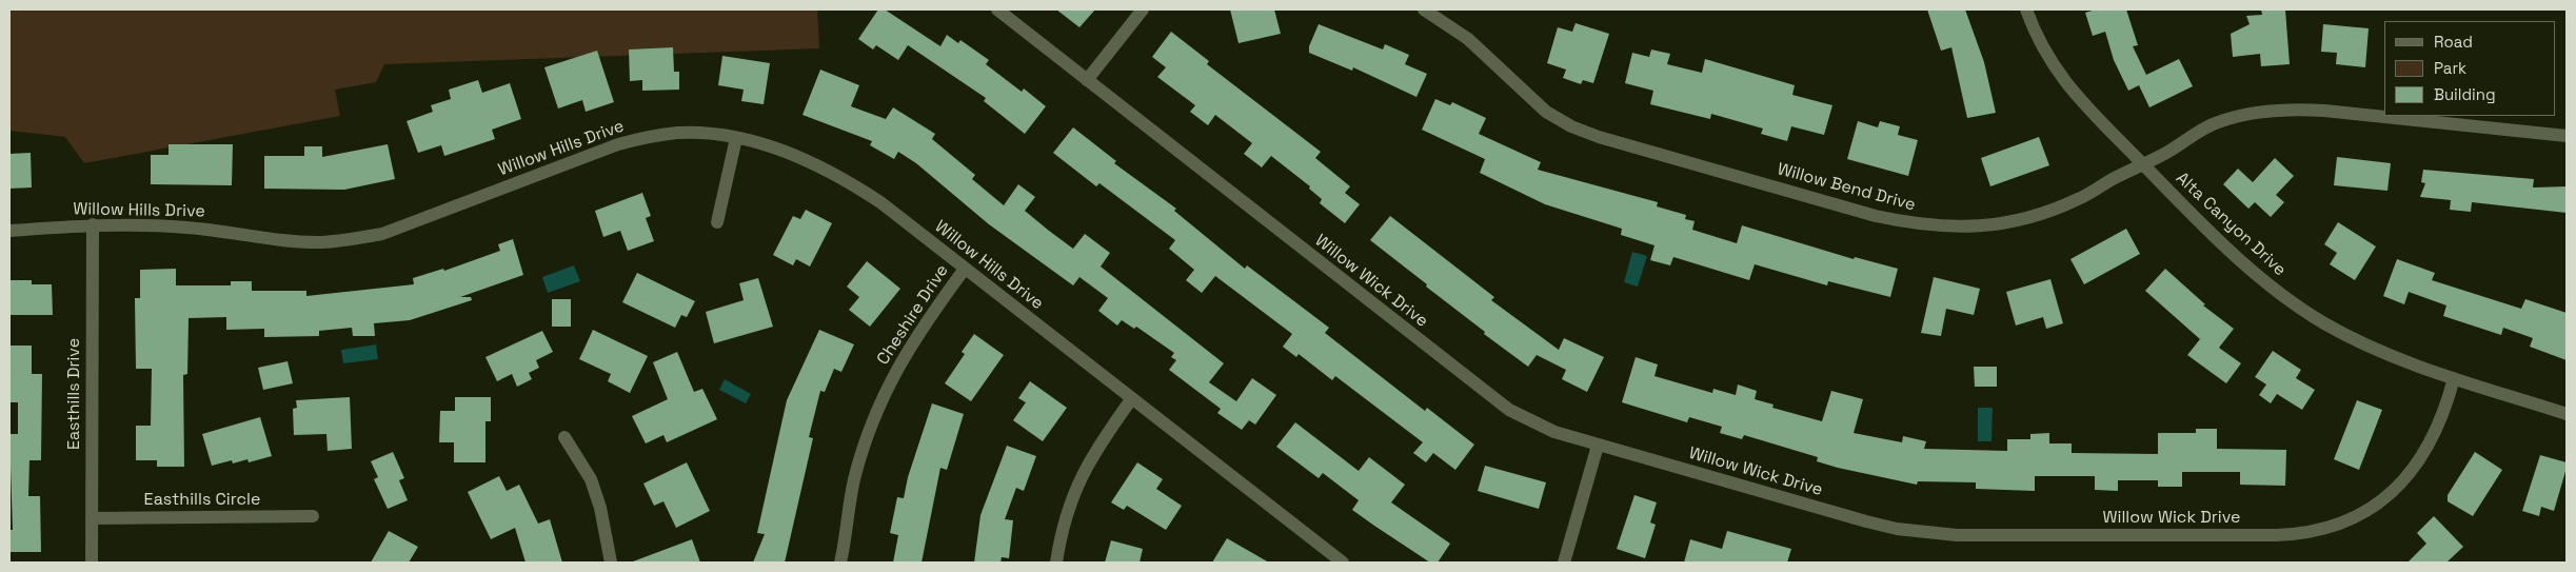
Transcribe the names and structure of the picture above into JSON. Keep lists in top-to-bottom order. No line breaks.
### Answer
{"streets":{"street":["Willow Hills Drive","Willow Bend Drive","Alta Canyon Drive","Willow Wick Drive","Cheshire Drive","Easthills Drive","Easthills Circle"]},"crossings":[["Willow Hills Drive","Cheshire Drive"],["Willow Hills Drive","Easthills Drive"],["Willow Bend Drive","Alta Canyon Drive"],["Alta Canyon Drive","Willow Wick Drive"],["Easthills Drive","Easthills Circle"]],"legend":["Road","Park","Building"]}
